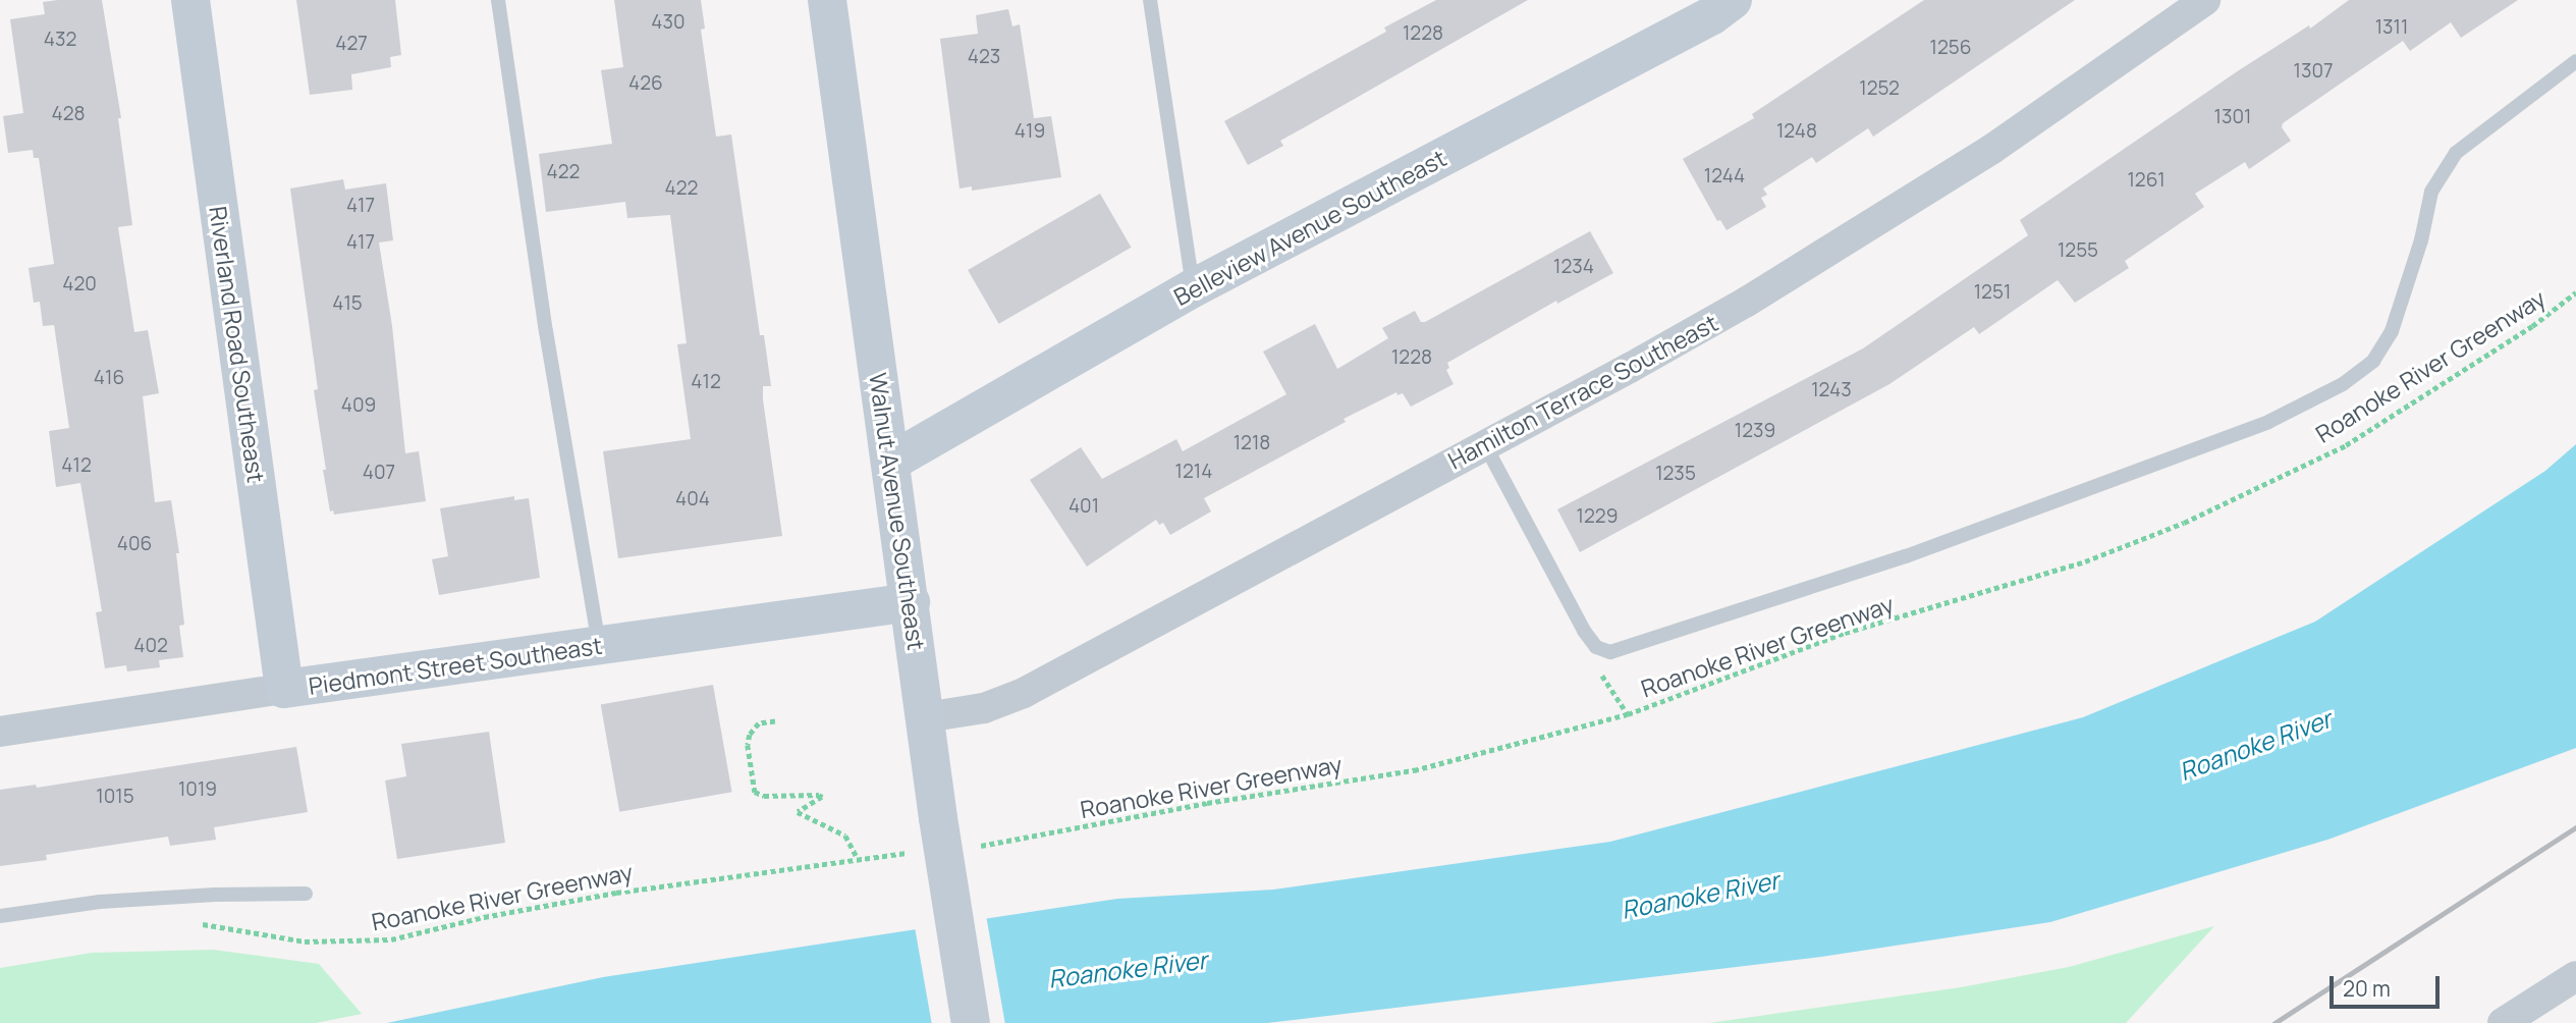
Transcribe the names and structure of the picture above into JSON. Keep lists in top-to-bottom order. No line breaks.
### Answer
{"streets":{"main road":["Belleview Avenue Southeast","Riverland Road Southeast","Walnut Avenue Southeast","Piedmont Street Southeast"],"street":["Hamilton Terrace Southeast"],"path":["Roanoke River Greenway"]},"crossings":[["Belleview Avenue Southeast","Walnut Avenue Southeast"],["Riverland Road Southeast","Piedmont Street Southeast"],["Hamilton Terrace Southeast","Walnut Avenue Southeast"],["Walnut Avenue Southeast","Piedmont Street Southeast"]],"water":["Roanoke River"],"house_numbers":["430","1311","1228","432","427","1256","423","1307","426","1252","428","1301","419","1248","422","1244","1261","422","417","417","1255","1234","420","1251","415","1228","416","412","1243","409","1239","1218","412","1214","407","1235","404","401","1229","406","402","1019","1015"],"scale_bar":"20 m"}
